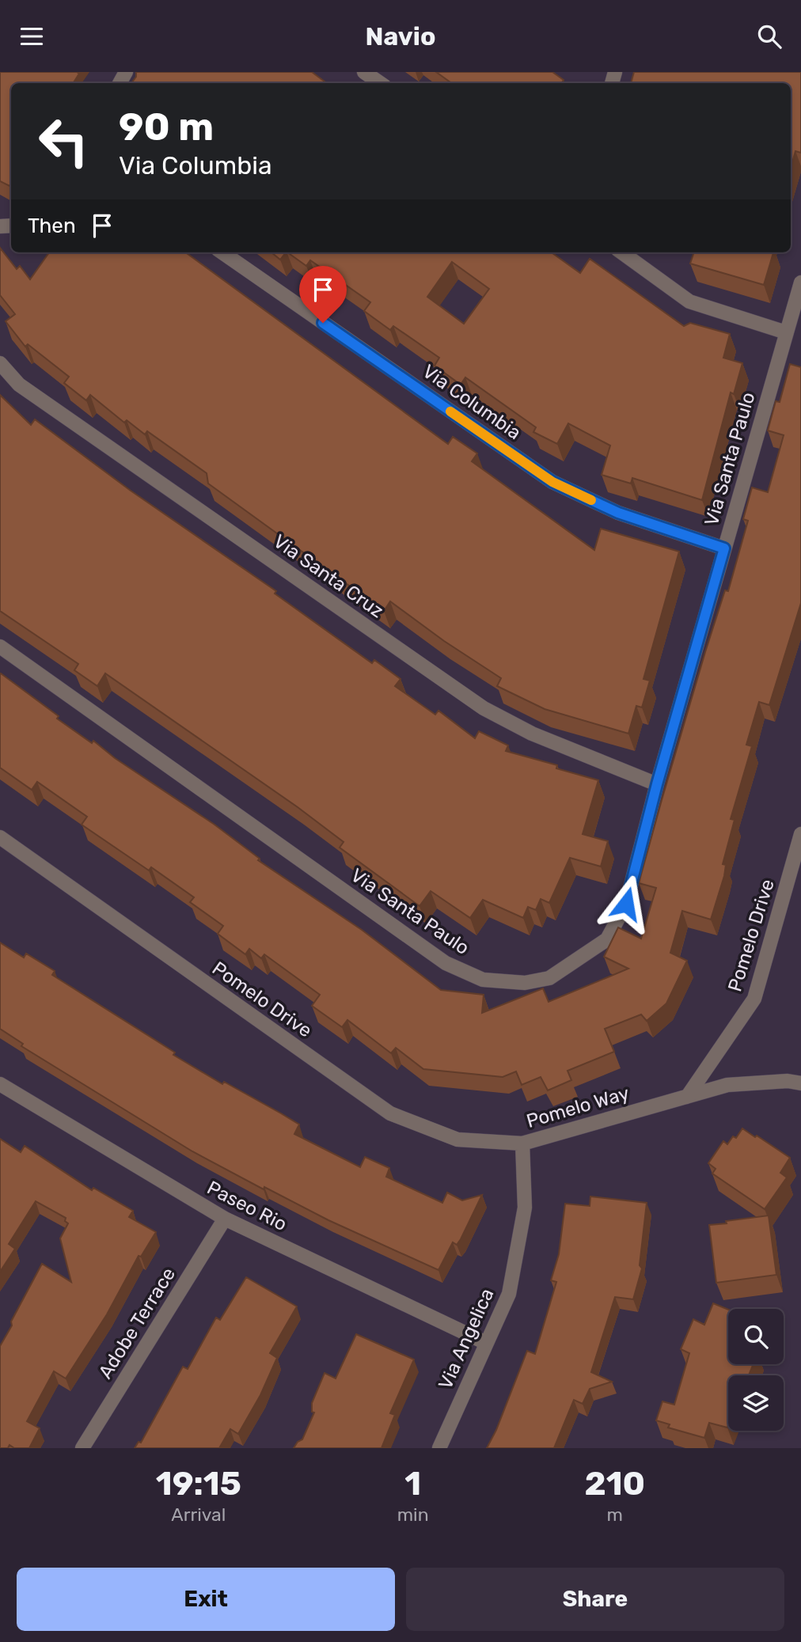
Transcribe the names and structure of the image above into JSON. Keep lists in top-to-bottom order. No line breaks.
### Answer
{"streets":{"street":["Via Columbia","Via Santa Paulo","Via Santa Cruz","Pomelo Drive","Pomelo Way","Paseo Rio","Adobe Terrace","Via Angelica"]},"crossings":[["Via Columbia","Via Santa Paulo"],["Via Santa Paulo","Via Santa Cruz"],["Pomelo Drive","Pomelo Way"],["Pomelo Drive","Via Angelica"],["Pomelo Way","Via Angelica"],["Paseo Rio","Adobe Terrace"],["Paseo Rio","Via Angelica"]],"page":{"header":"Navio","turn":["90 m","Via Columbia"],"then":"Then","eta":["19:15","Arrival","1","min","210","m"],"buttons":["Exit","Share"]}}
